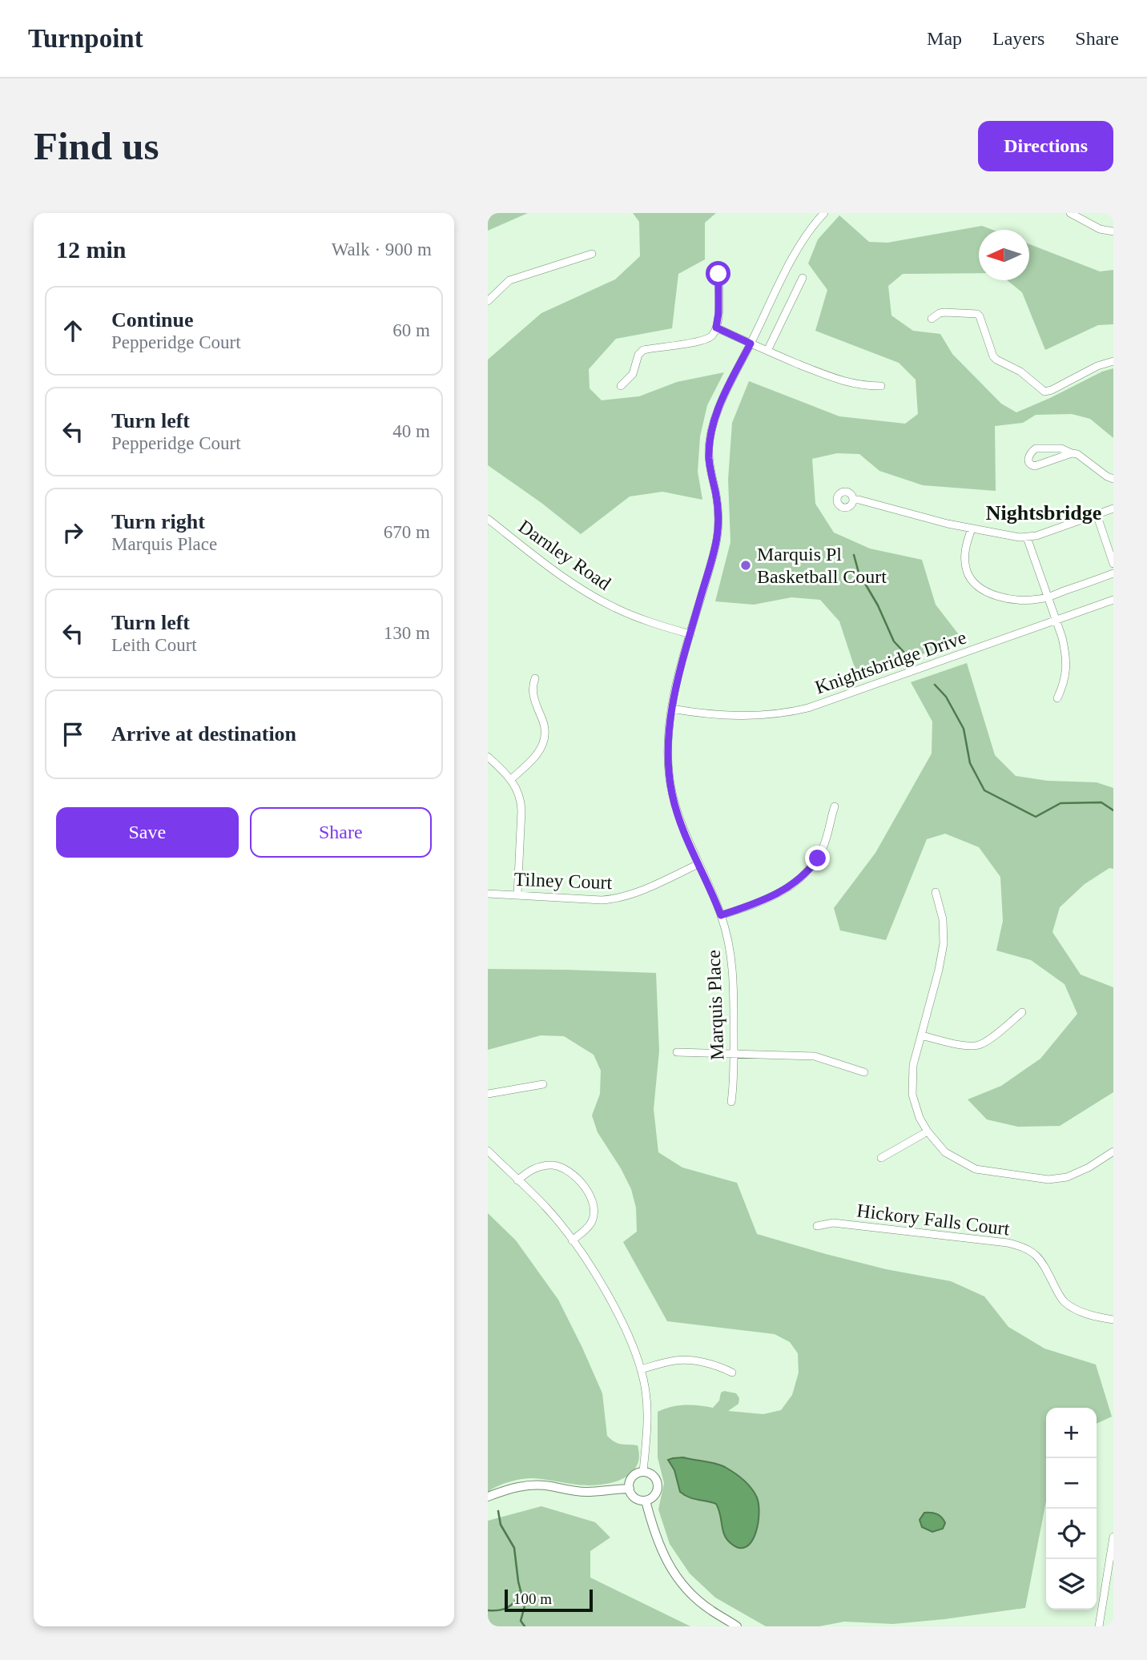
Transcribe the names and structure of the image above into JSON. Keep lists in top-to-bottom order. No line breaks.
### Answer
{"streets":{"street":["Darnley Road","Knightsbridge Drive","Tilney Court","Marquis Place","Hickory Falls Court"]},"crossings":[["Darnley Road","Marquis Place"],["Knightsbridge Drive","Marquis Place"],["Tilney Court","Marquis Place"]],"districts":["Nightsbridge"],"places":["Marquis Pl Basketball Court"],"scale_bar":"100 m","north":"left","page":{"header":"Turnpoint","nav":["Map","Layers","Share"],"buttons":["Directions",["Save","Share"]],"title":"Find us","heading":["12 min","Walk · 900 m"],"list":[["Continue","Pepperidge Court","60 m"],["Turn left","Pepperidge Court","40 m"],["Turn right","Marquis Place","670 m"],["Turn left","Leith Court","130 m"],"Arrive at destination"],"map_buttons":["+","−"],"scale":"100 m"}}
